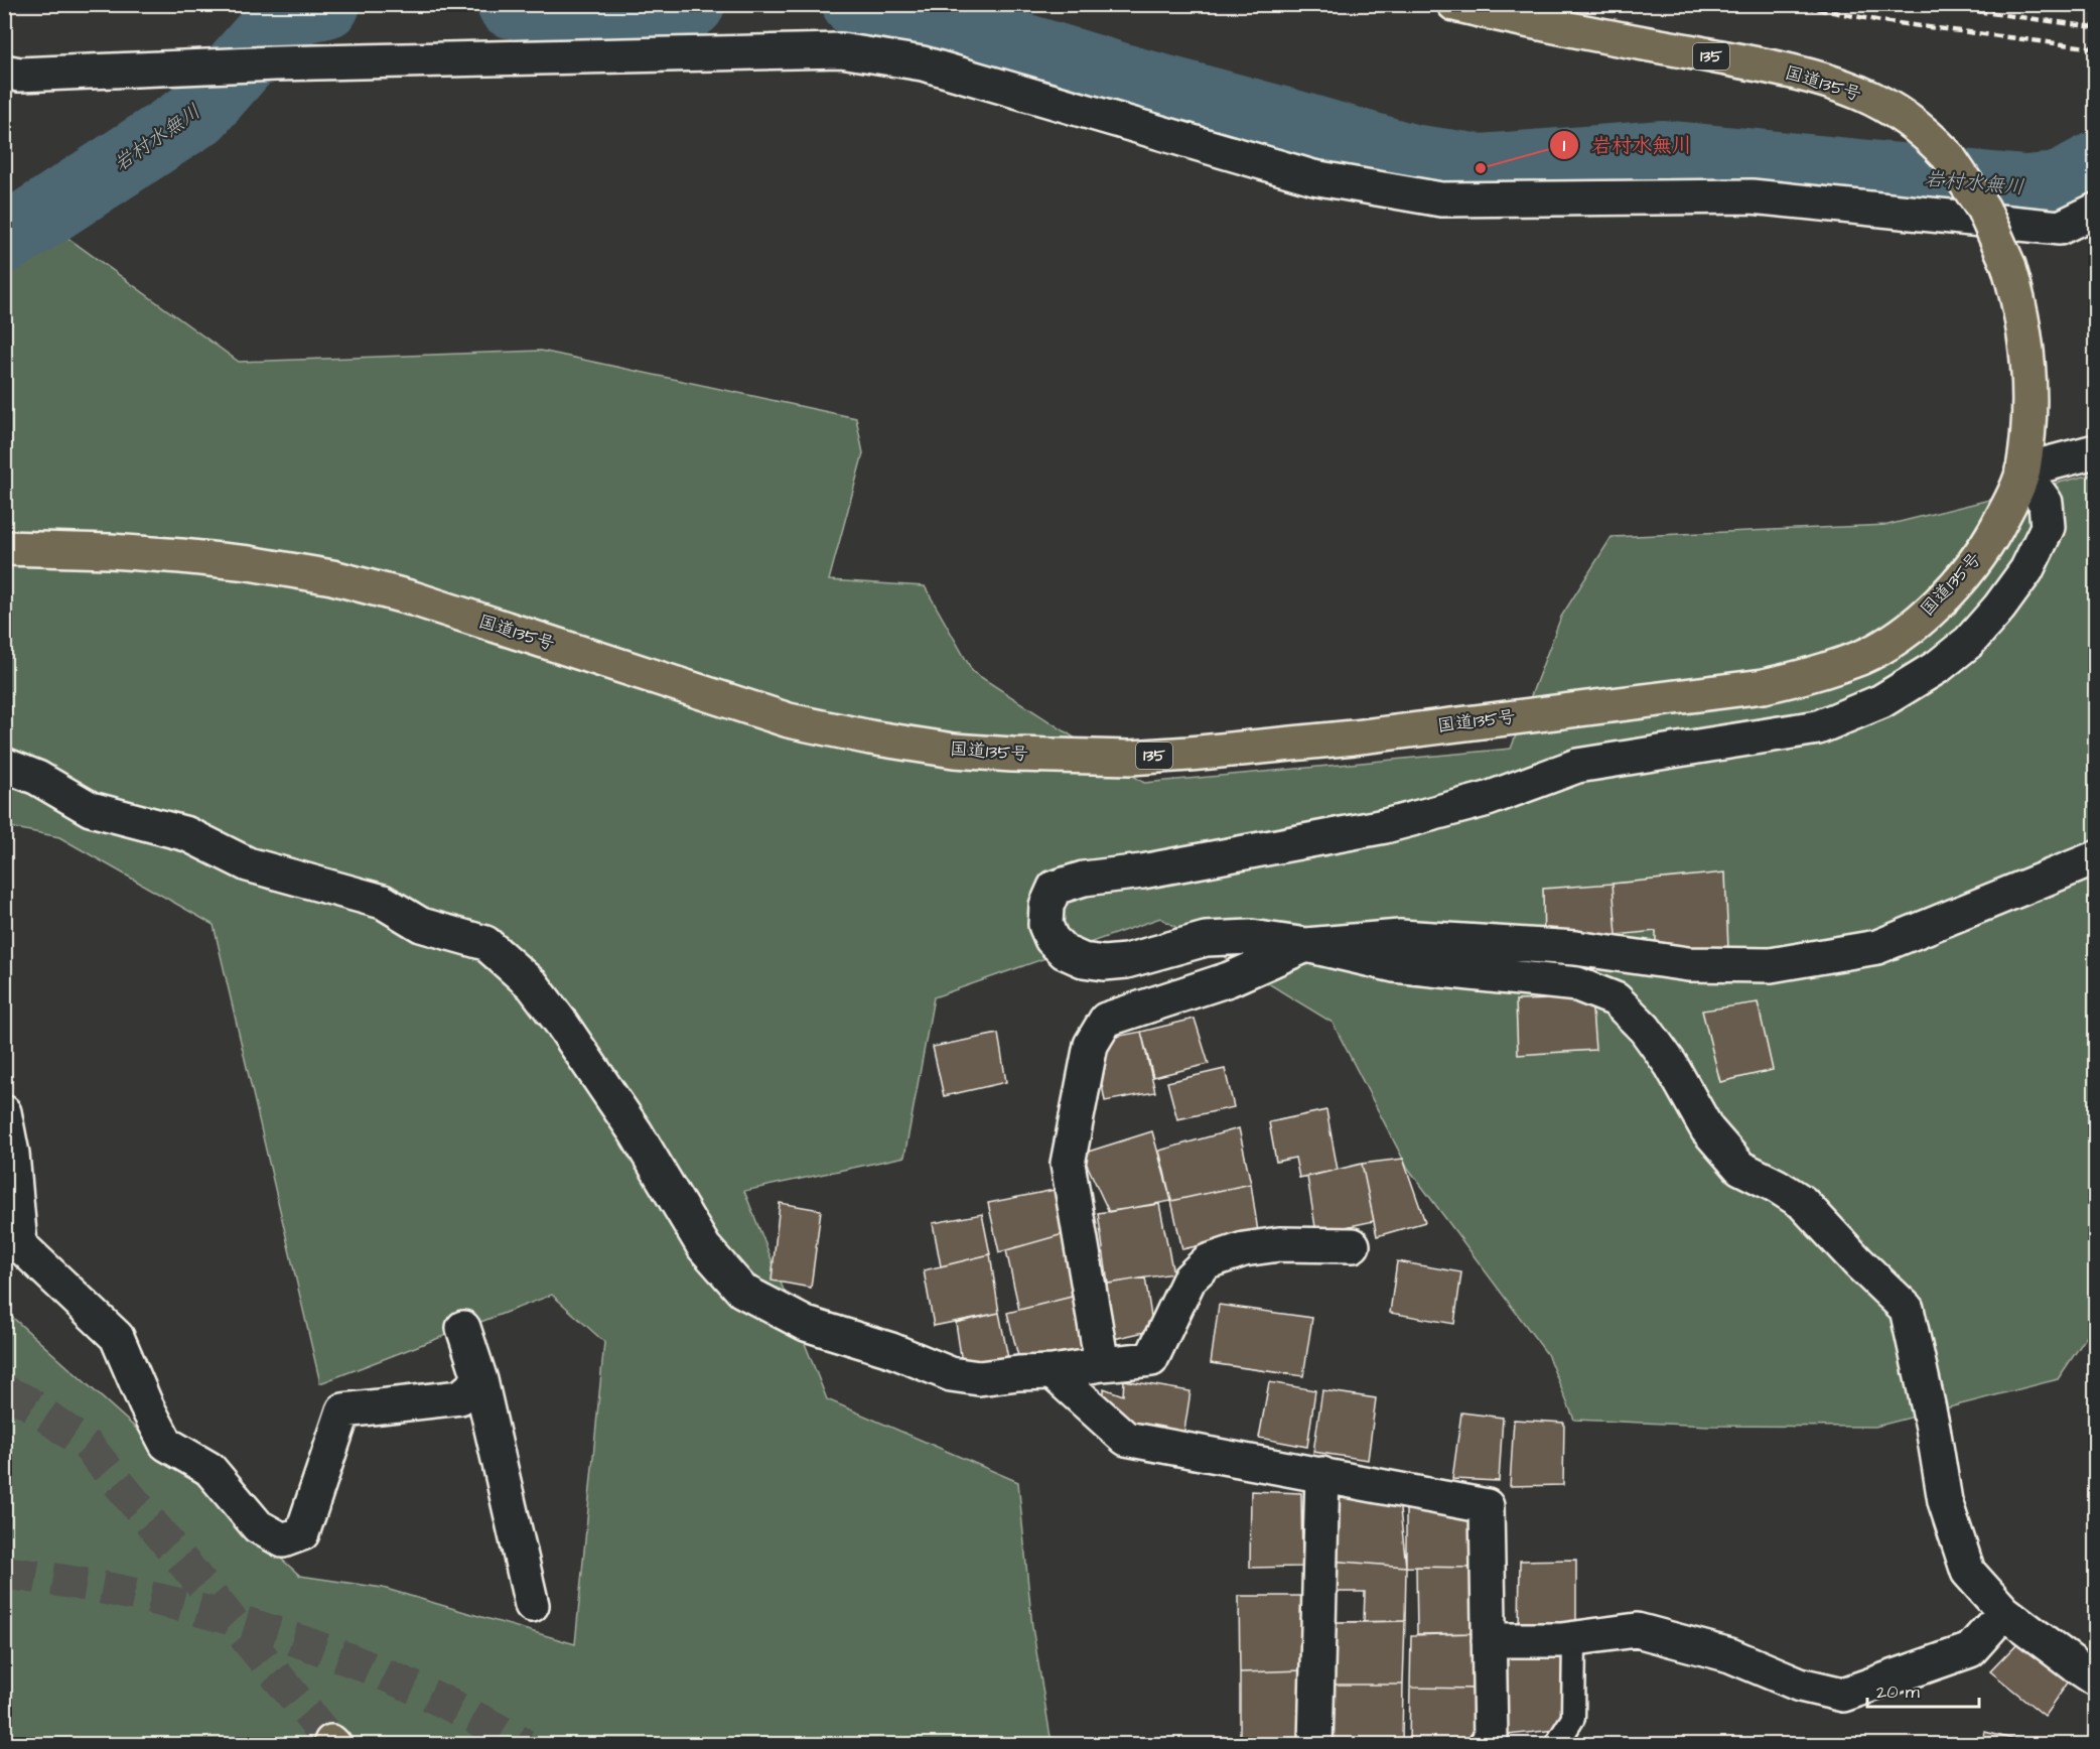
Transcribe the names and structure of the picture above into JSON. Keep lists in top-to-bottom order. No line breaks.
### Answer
{"streets":{"highway":["135","国道135号"]},"water":["岩村水無川"],"places":["岩村水無川"],"scale_bar":"20 m"}
